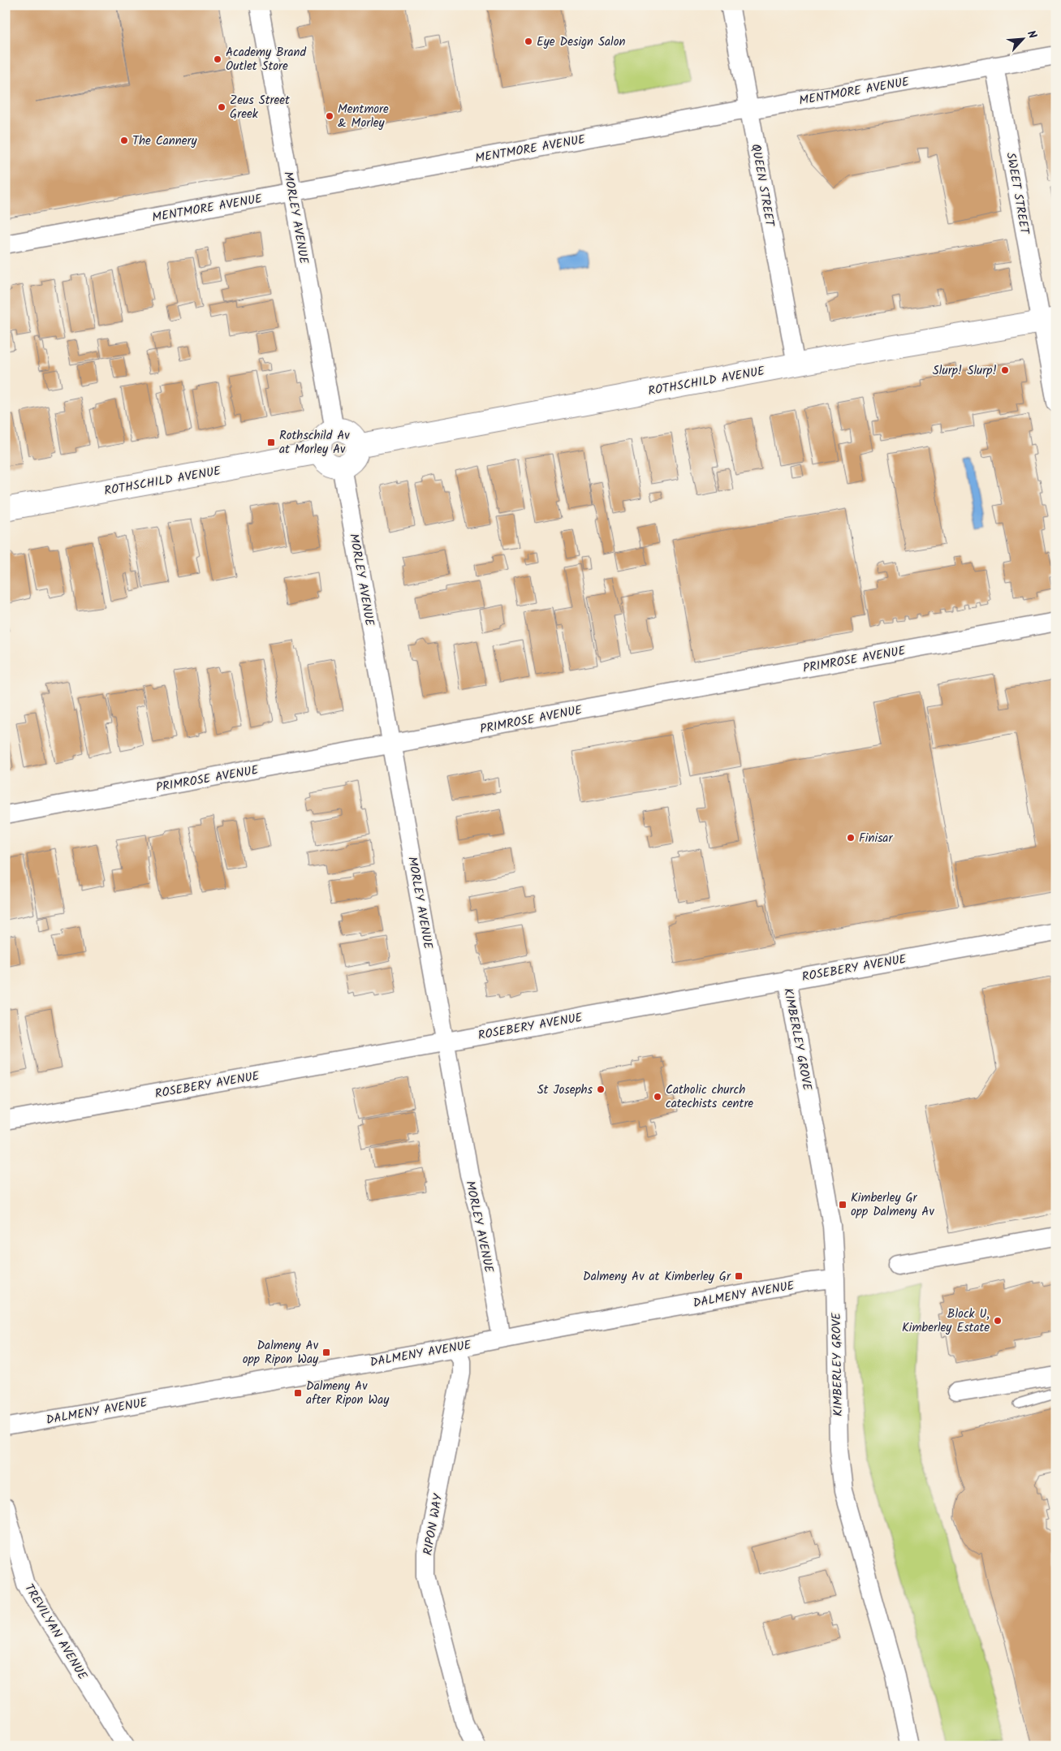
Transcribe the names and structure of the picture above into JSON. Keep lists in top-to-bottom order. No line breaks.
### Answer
{"streets":{"street":["MENTMORE AVENUE","QUEEN STREET","SWEET STREET","MORLEY AVENUE","ROTHSCHILD AVENUE","PRIMROSE AVENUE","ROSEBERY AVENUE","KIMBERLEY GROVE","DALMENY AVENUE","RIPON WAY","TREVILYAN AVENUE"]},"crossings":[["MENTMORE AVENUE","QUEEN STREET"],["MENTMORE AVENUE","SWEET STREET"],["MENTMORE AVENUE","MORLEY AVENUE"],["QUEEN STREET","ROTHSCHILD AVENUE"],["SWEET STREET","ROTHSCHILD AVENUE"],["MORLEY AVENUE","ROTHSCHILD AVENUE"],["MORLEY AVENUE","PRIMROSE AVENUE"],["MORLEY AVENUE","ROSEBERY AVENUE"],["MORLEY AVENUE","DALMENY AVENUE"],["ROSEBERY AVENUE","KIMBERLEY GROVE"],["KIMBERLEY GROVE","DALMENY AVENUE"],["DALMENY AVENUE","RIPON WAY"]],"places":{"other":["Eye Design Salon","Academy Brand Outlet Store","Zeus Street Greek","Mentmore & Morley","The Cannery","Slurp! Slurp!","Finisar","St Josephs","Catholic church catechists centre","Block U, Kimberley Estate"],"transit":["Rothschild Av at Morley Av","Kimberley Gr opp Dalmeny Av","Dalmeny Av at Kimberley Gr","Dalmeny Av opp Ripon Way","Dalmeny Av after Ripon Way"]},"north":"top right"}
